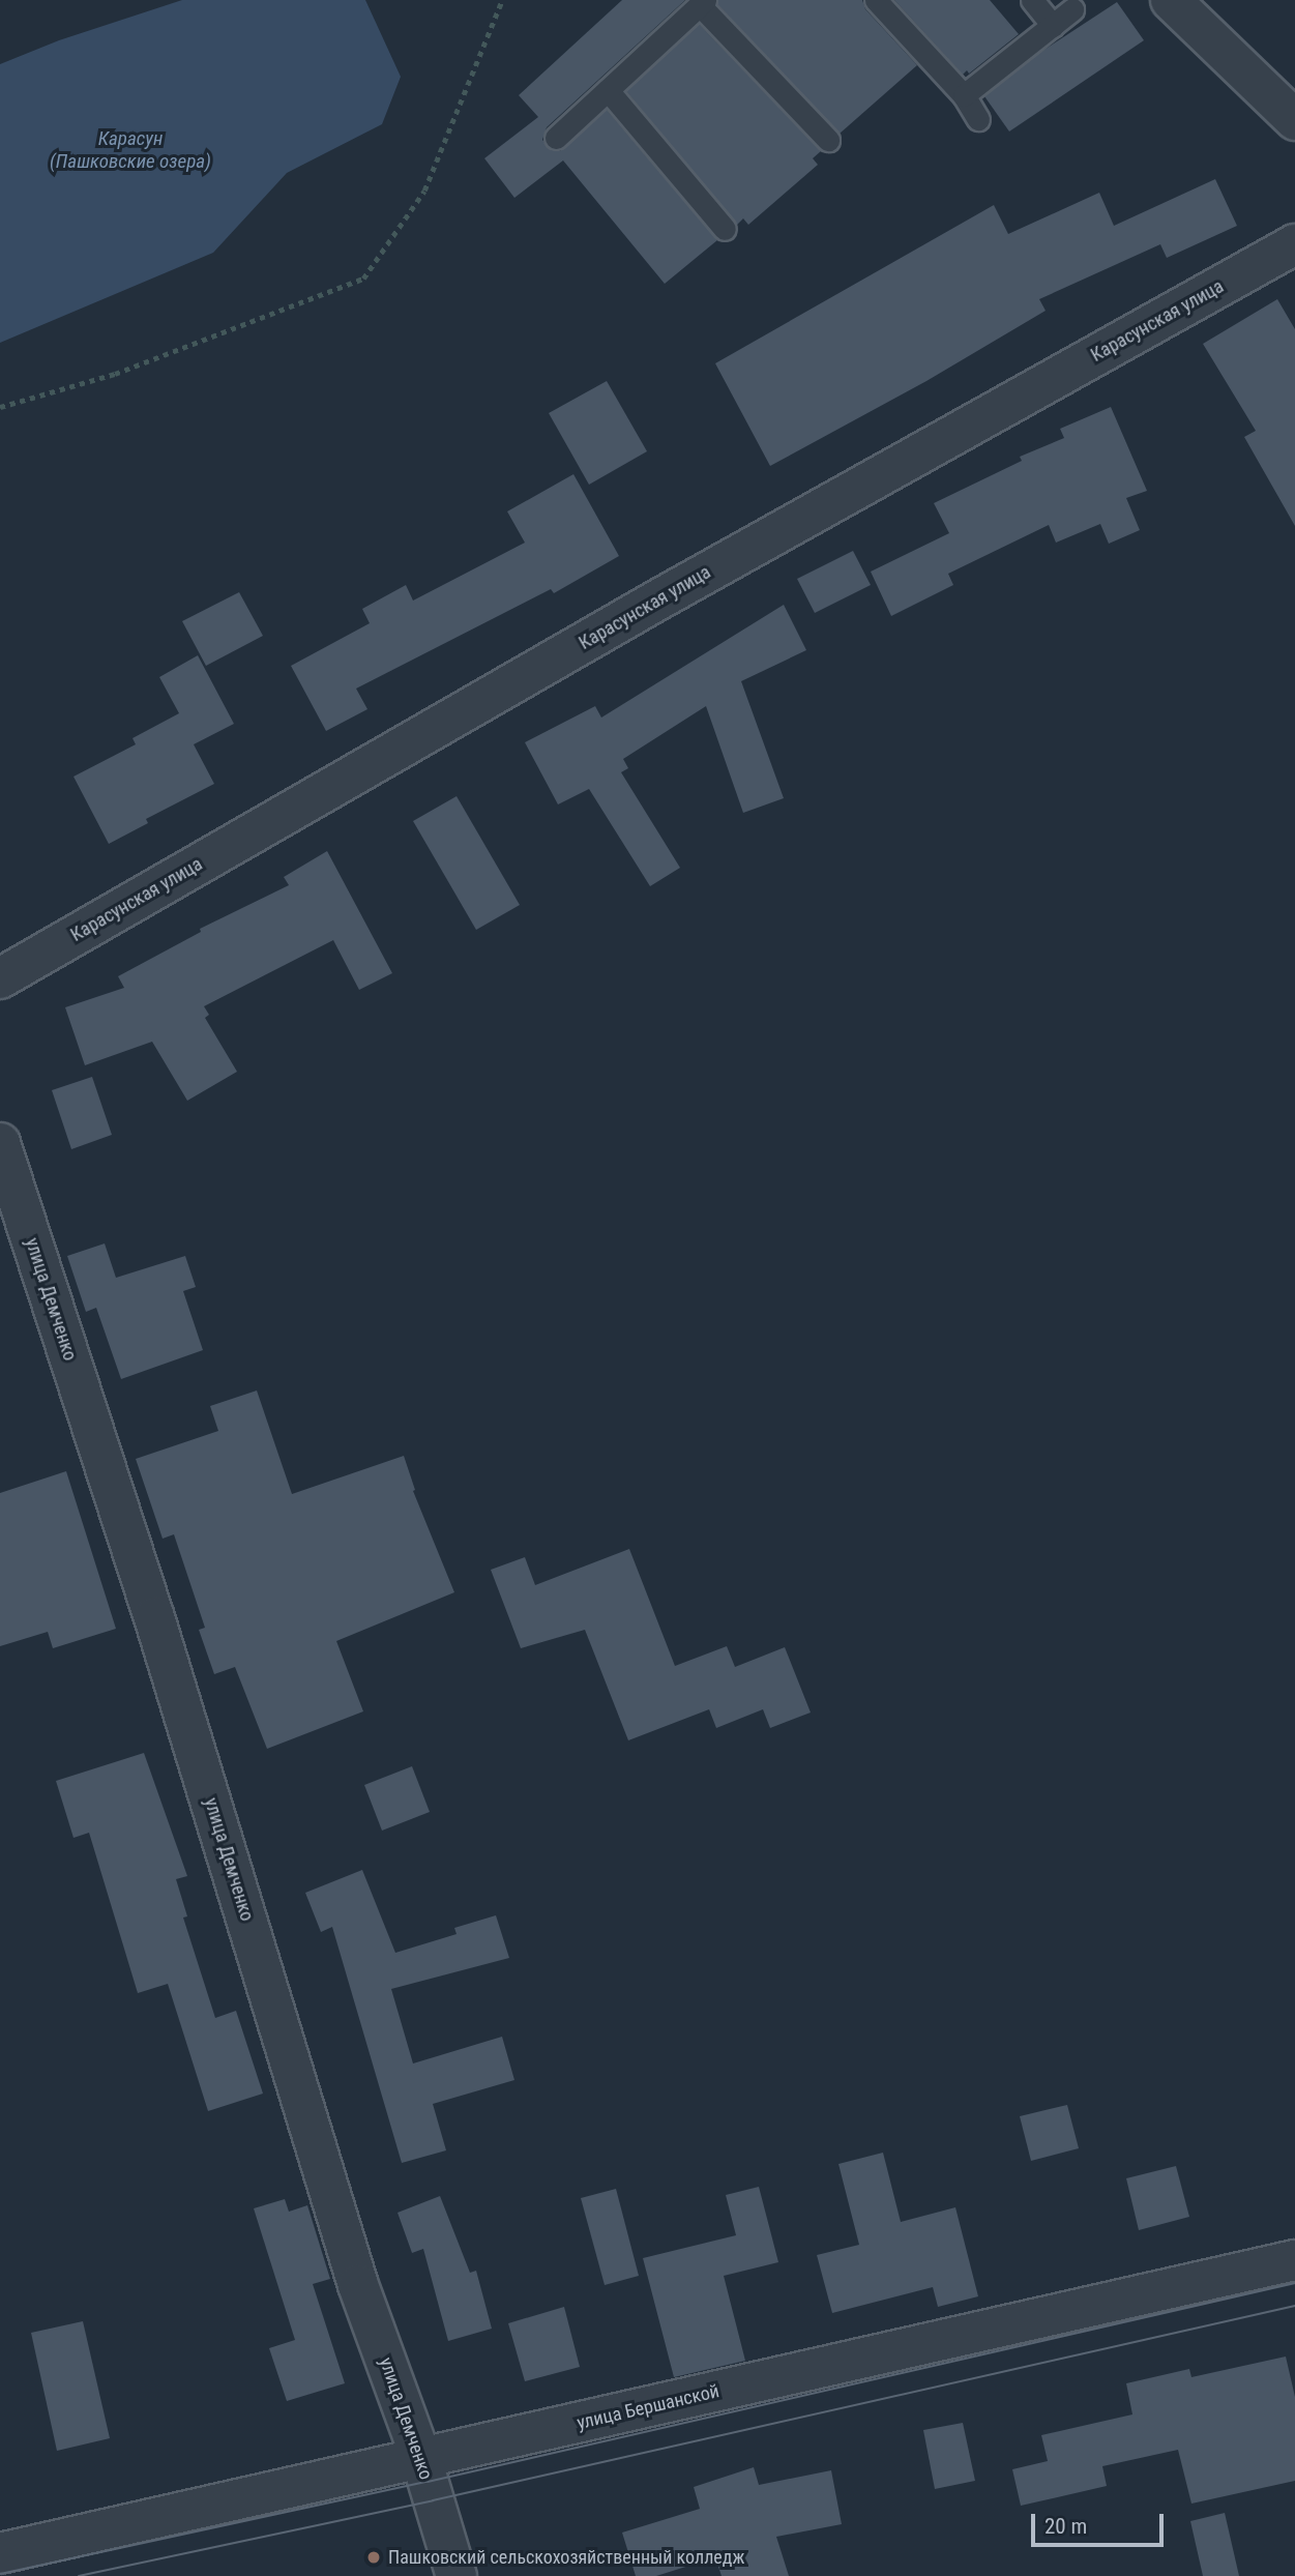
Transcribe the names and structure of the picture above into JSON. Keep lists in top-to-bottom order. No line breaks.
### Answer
{"streets":{"street":["Карасунская улица","улица Демченко","улица Бершанской"]},"crossings":[["улица Демченко","улица Бершанской"]],"water":["Карасун (Пашковские озера)"],"places":["Пашковский сельскохозяйственный колледж"],"scale_bar":"20 m"}
